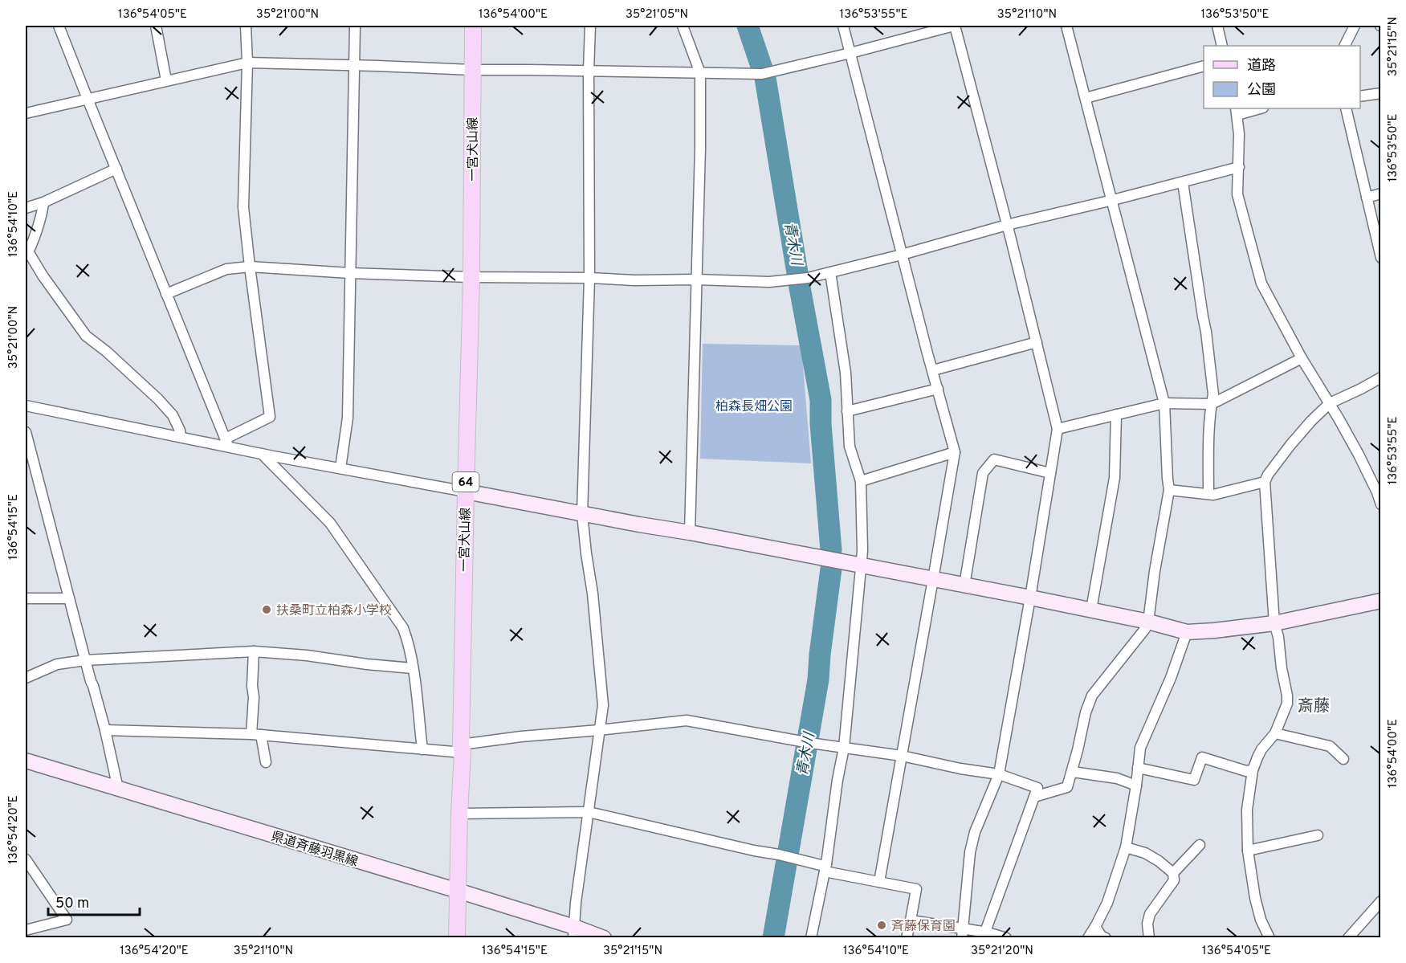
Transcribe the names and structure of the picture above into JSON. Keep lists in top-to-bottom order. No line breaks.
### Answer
{"streets":{"main road":["一宮犬山線","64"],"street":["県道斉藤羽黒線"]},"crossings":[["一宮犬山線","県道斉藤羽黒線"]],"districts":["斎藤"],"water":["青木川"],"parks":["柏森長畑公園"],"places":["扶桑町立柏森小学校","斉藤保育園"],"legend":["道路","公園"],"scale_bar":"50 m","coordinates":["136°54'05\"E","35°21'00\"N","136°54'00\"E","35°21'05\"N","136°53'55\"E","35°21'10\"N","136°53'50\"E","35°21'15\"N","136°54'10\"E","136°54'15\"E","136°54'20\"E","35°21'20\"N"]}
